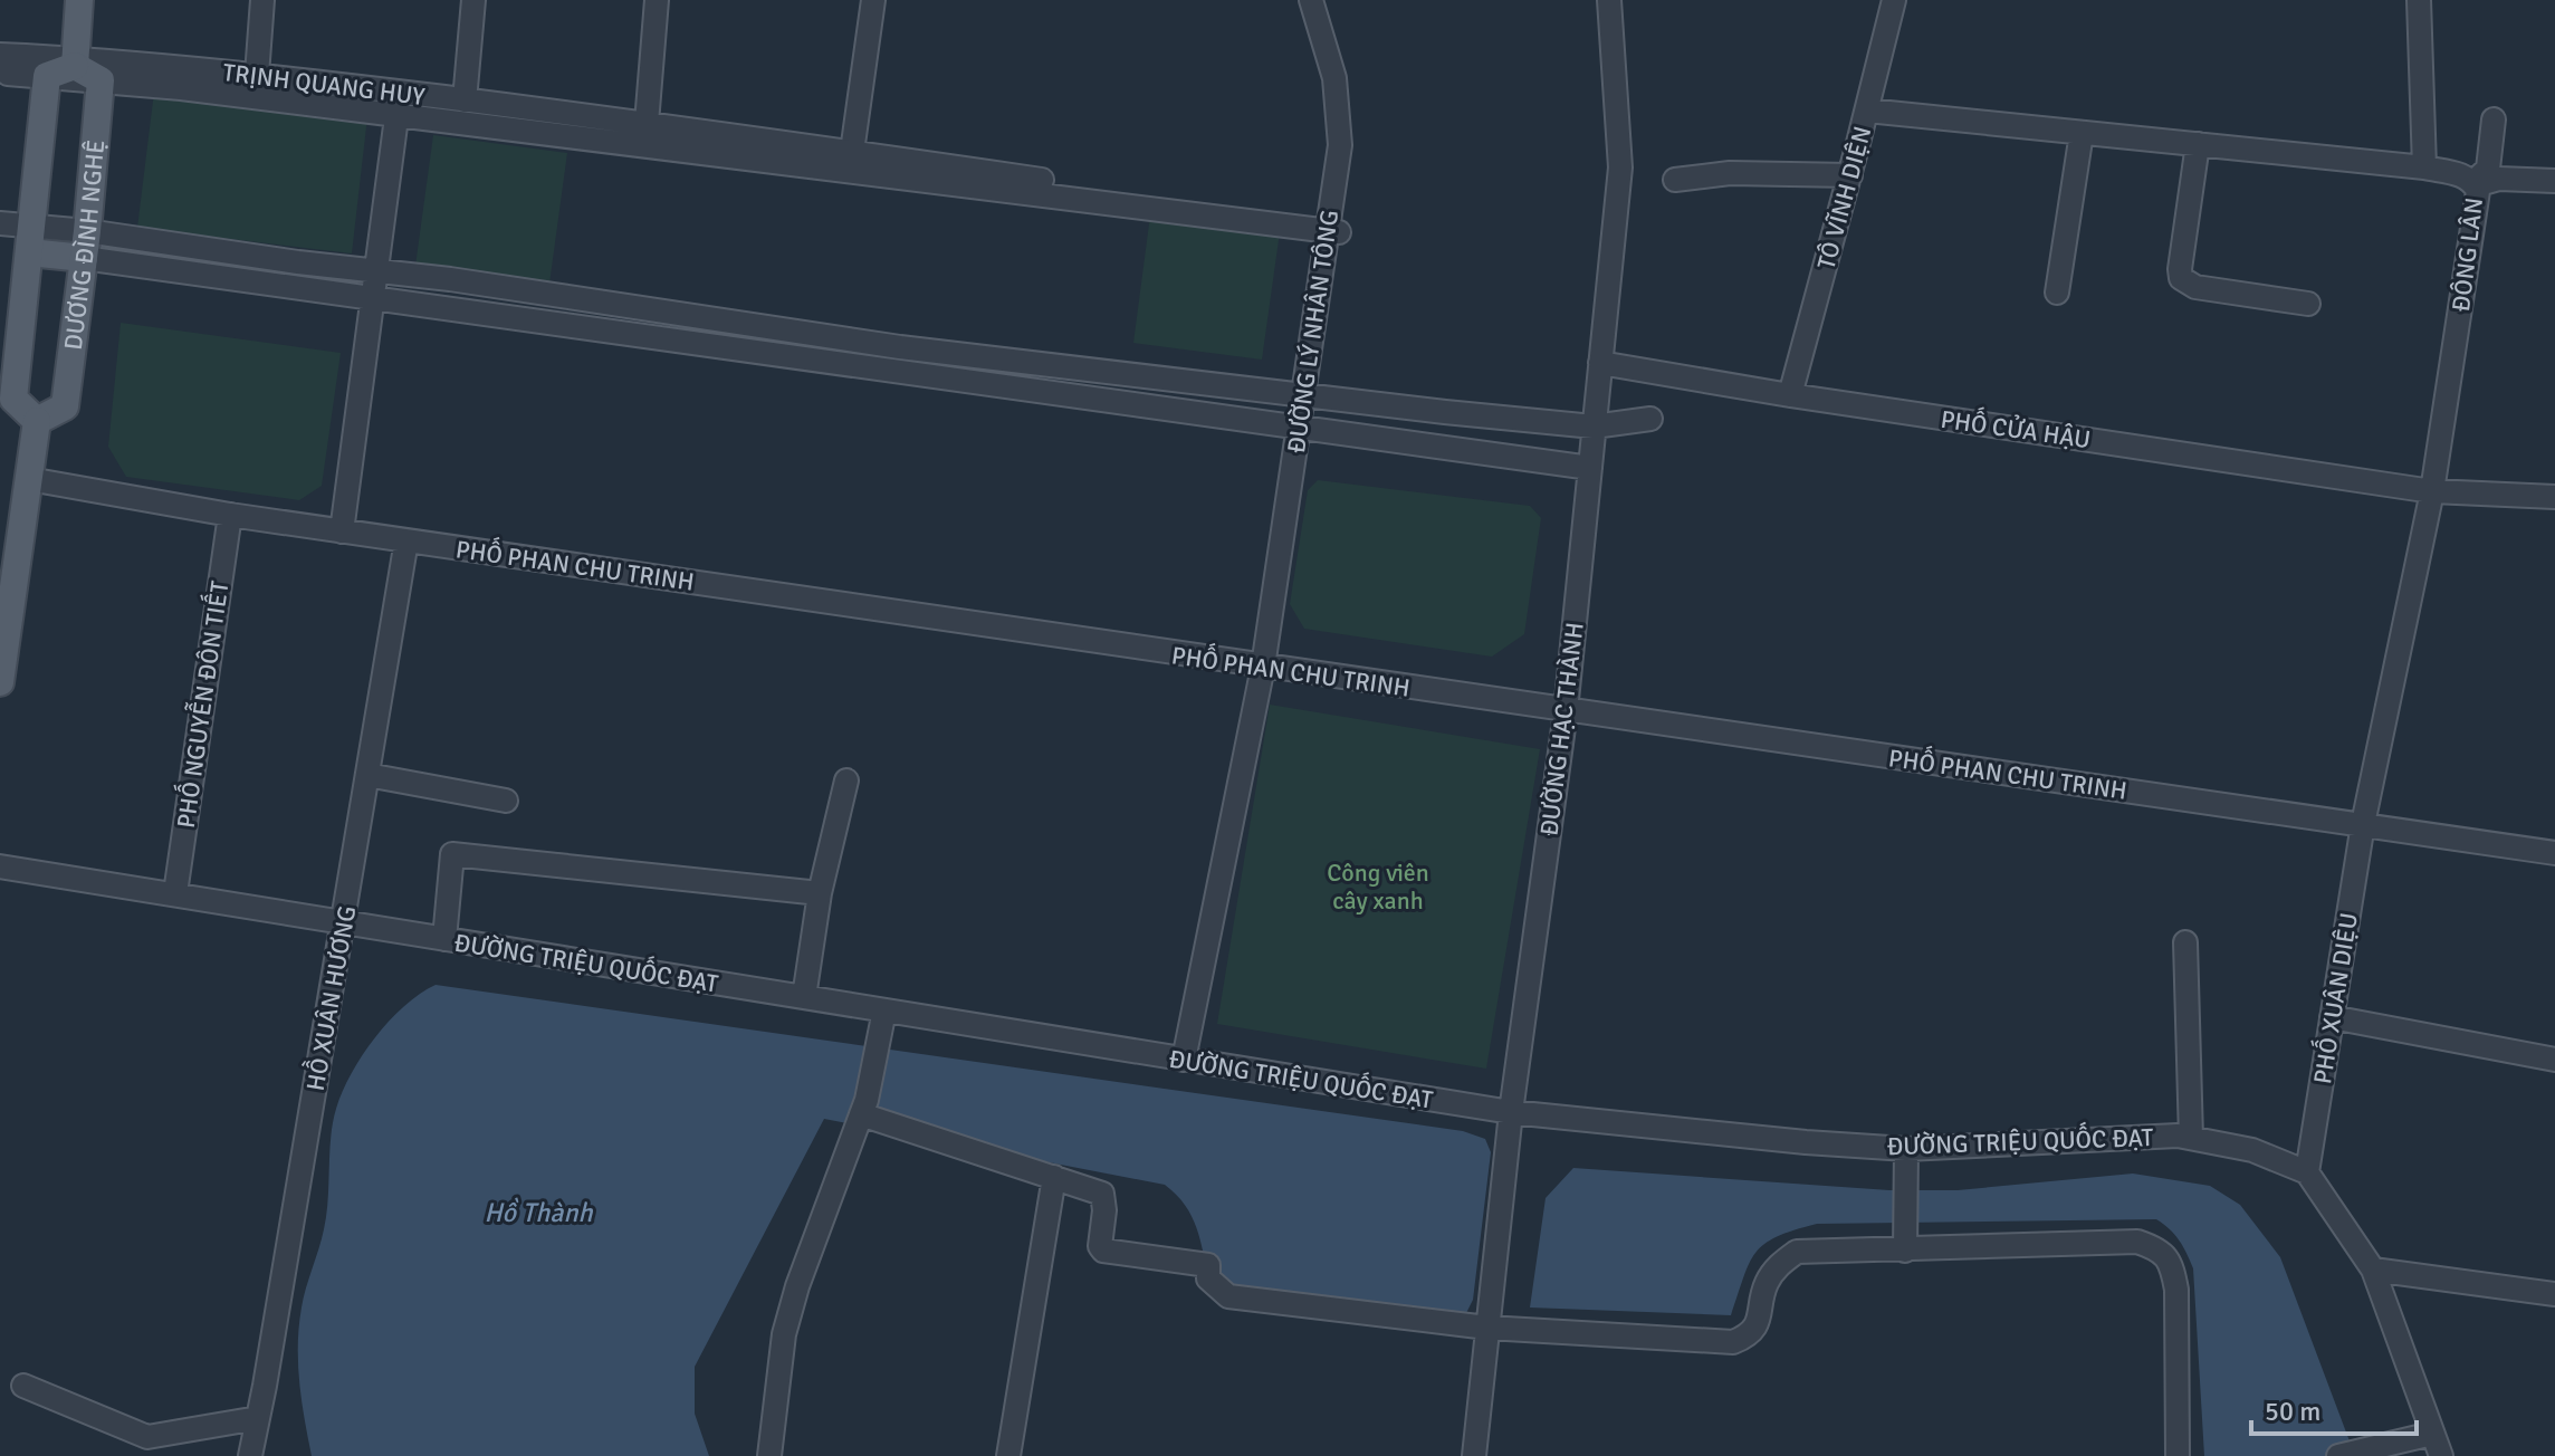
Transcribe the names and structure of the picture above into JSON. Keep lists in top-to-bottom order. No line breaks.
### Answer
{"streets":{"main road":["DƯƠNG ĐÌNH NGHỆ"],"street":["TRỊNH QUANG HUY","TÔ VĨNH DIỆN","ĐÔNG LÂN","ĐƯỜNG LÝ NHÂN TÔNG","PHỐ CỬA HẬU","PHỐ PHAN CHU TRINH","PHỐ NGUYỄN ĐÔN TIẾT","ĐƯỜNG HẠC THÀNH","ĐƯỜNG TRIỆU QUỐC ĐẠT","HỒ XUÂN HƯƠNG","PHỐ XUÂN DIỆU"]},"crossings":[["TRỊNH QUANG HUY","ĐƯỜNG LÝ NHÂN TÔNG"],["TÔ VĨNH DIỆN","ĐÔNG LÂN"],["TÔ VĨNH DIỆN","PHỐ CỬA HẬU"],["ĐÔNG LÂN","PHỐ CỬA HẬU"],["ĐÔNG LÂN","PHỐ PHAN CHU TRINH"],["ĐÔNG LÂN","PHỐ XUÂN DIỆU"],["ĐƯỜNG LÝ NHÂN TÔNG","PHỐ PHAN CHU TRINH"],["ĐƯỜNG LÝ NHÂN TÔNG","ĐƯỜNG TRIỆU QUỐC ĐẠT"],["PHỐ CỬA HẬU","ĐƯỜNG HẠC THÀNH"],["PHỐ PHAN CHU TRINH","PHỐ NGUYỄN ĐÔN TIẾT"],["PHỐ PHAN CHU TRINH","ĐƯỜNG HẠC THÀNH"],["PHỐ PHAN CHU TRINH","HỒ XUÂN HƯƠNG"],["PHỐ PHAN CHU TRINH","PHỐ XUÂN DIỆU"],["PHỐ NGUYỄN ĐÔN TIẾT","ĐƯỜNG TRIỆU QUỐC ĐẠT"],["ĐƯỜNG HẠC THÀNH","ĐƯỜNG TRIỆU QUỐC ĐẠT"],["ĐƯỜNG TRIỆU QUỐC ĐẠT","HỒ XUÂN HƯƠNG"],["ĐƯỜNG TRIỆU QUỐC ĐẠT","PHỐ XUÂN DIỆU"]],"water":["Hồ Thành"],"parks":["Công viên cây xanh"],"scale_bar":"50 m"}
